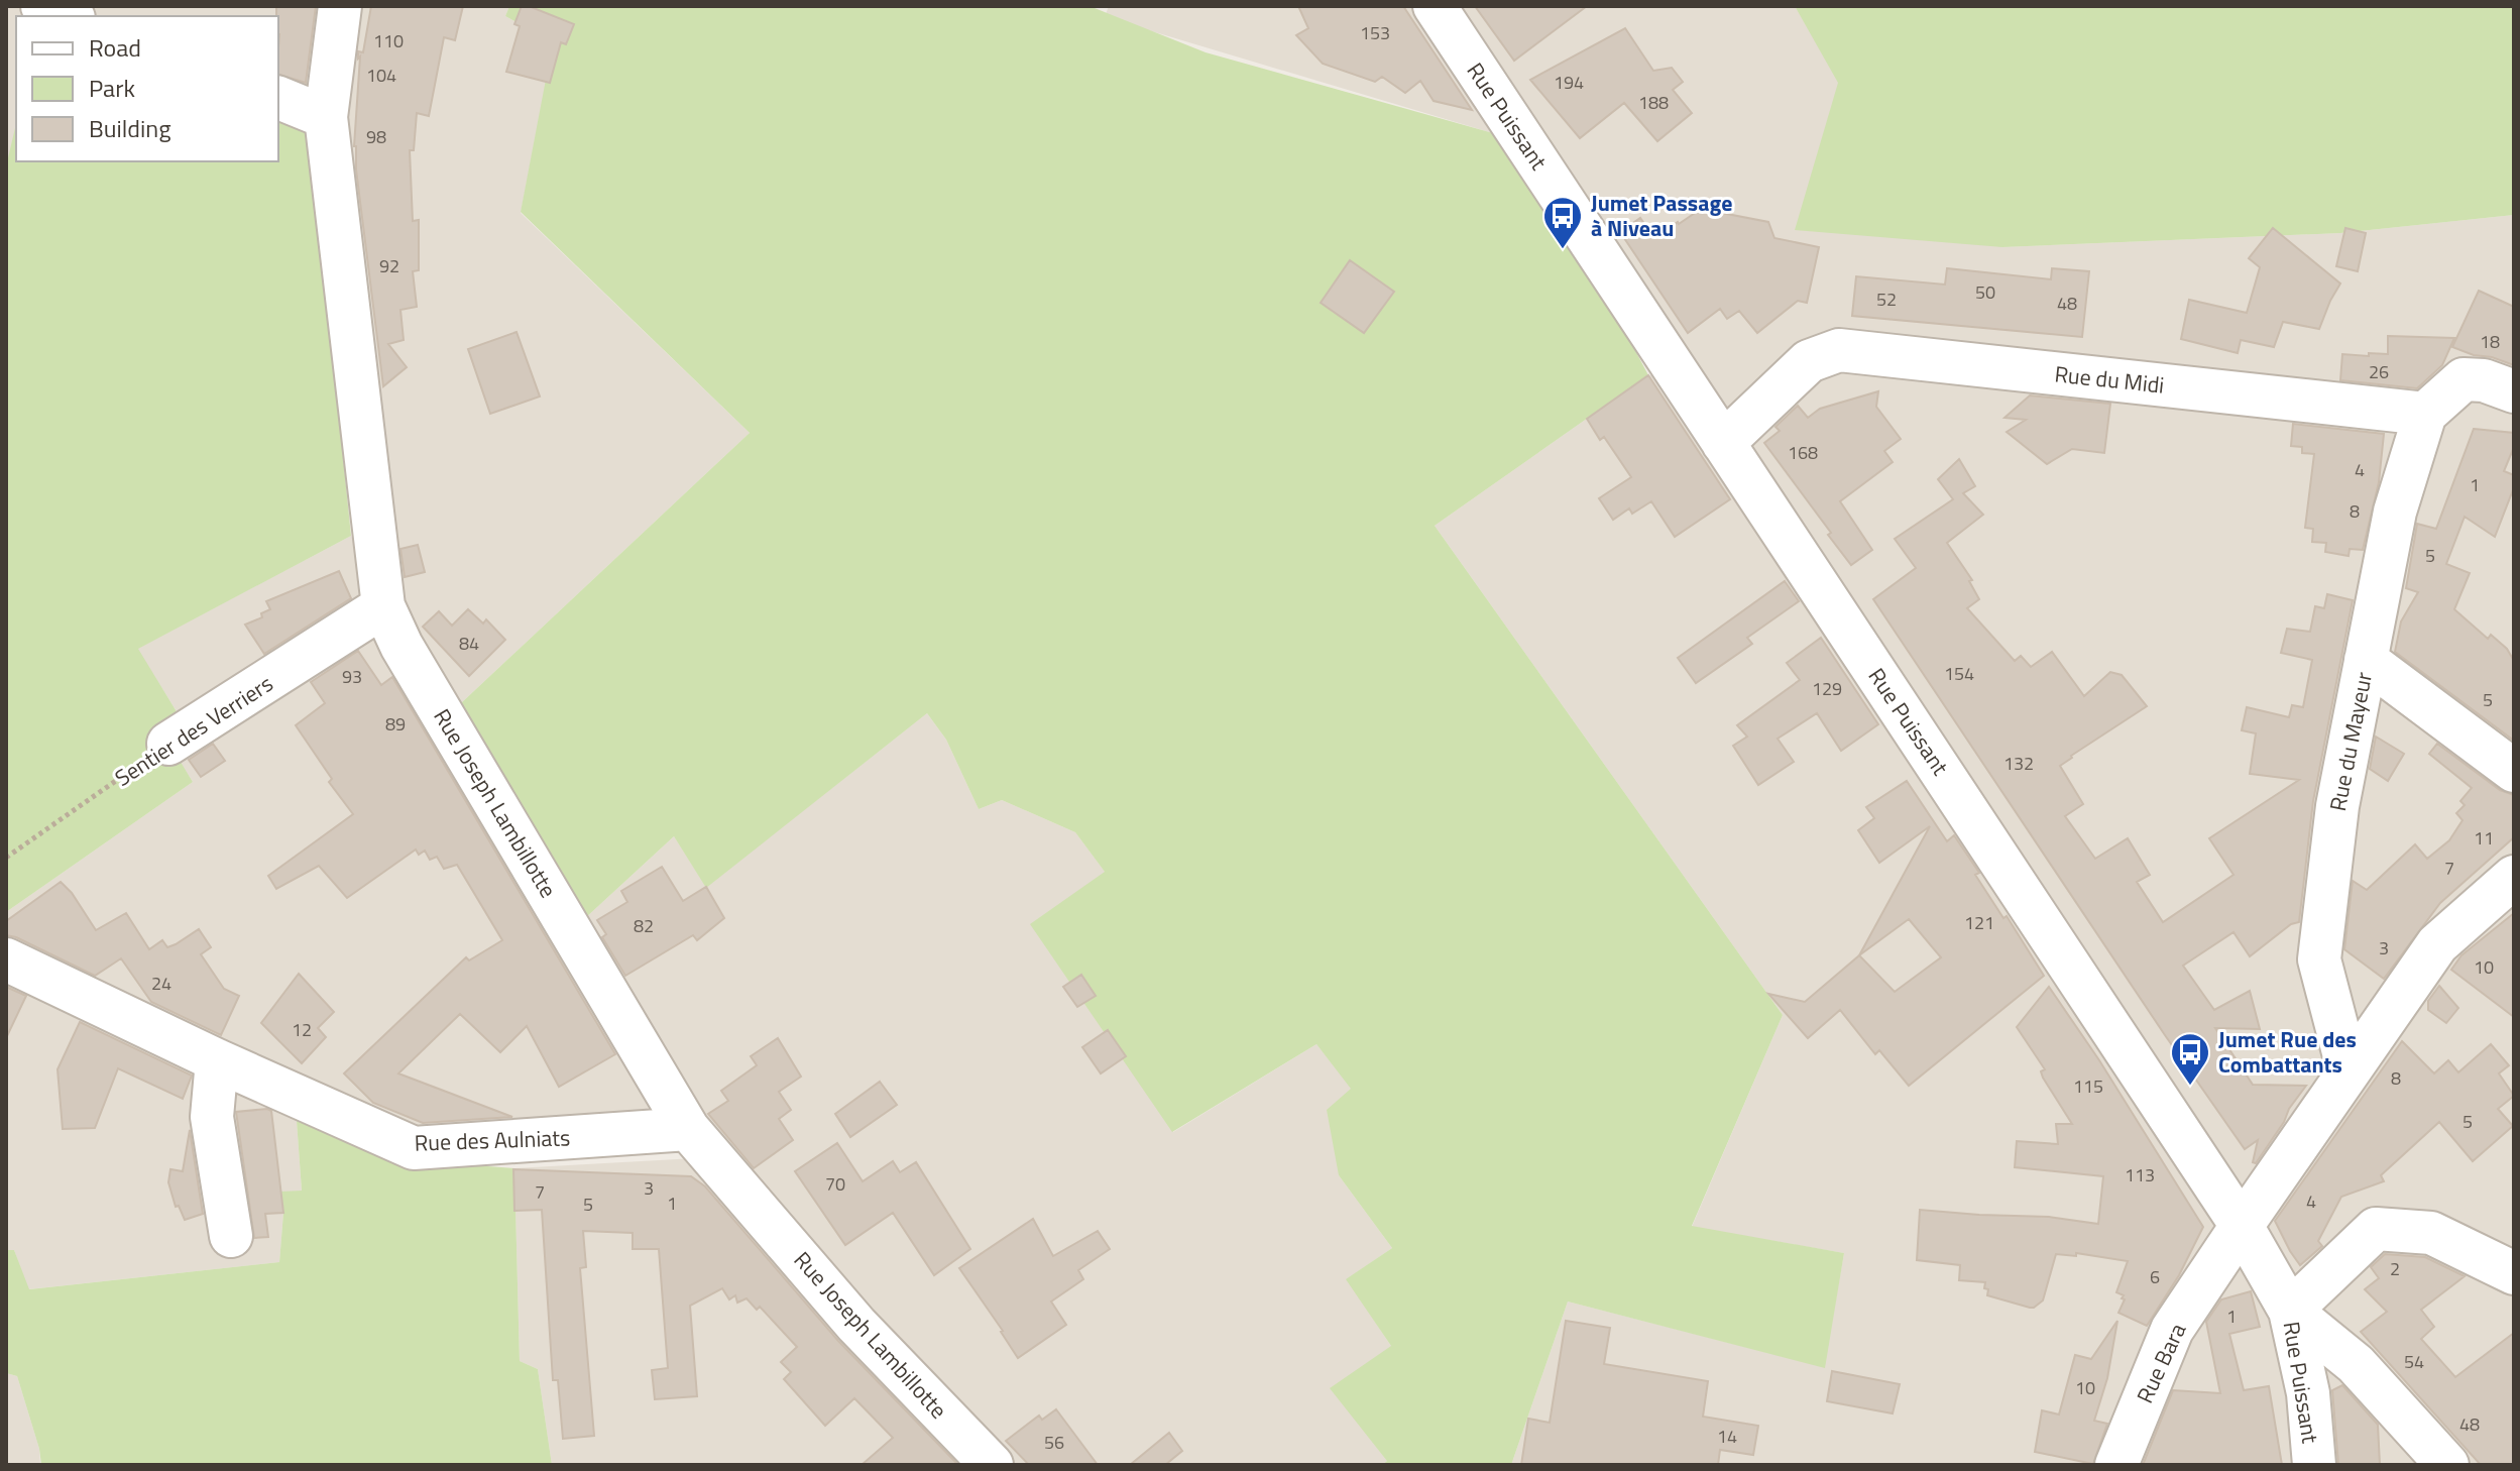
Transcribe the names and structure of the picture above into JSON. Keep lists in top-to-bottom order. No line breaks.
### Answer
{"streets":{"street":["Rue Puissant","Rue du Midi","Sentier des Verriers","Rue du Mayeur","Rue Joseph Lambillotte","Rue des Aulniats","Rue Bara"]},"crossings":[["Rue Puissant","Rue du Midi"],["Rue Puissant","Rue Bara"],["Rue du Midi","Rue du Mayeur"],["Sentier des Verriers","Rue Joseph Lambillotte"],["Rue du Mayeur","Rue Bara"],["Rue Joseph Lambillotte","Rue des Aulniats"]],"places":{"bus stop":["Jumet Passage à Niveau","Jumet Rue des Combattants"]},"house_numbers":["153","110","104","194","188","98","92","50","52","48","18","26","168","4","1","8","5","84","154","93","129","5","89","132","11","7","121","82","3","10","24","12","8","115","5","113","70","3","7","4","1","5","2","6","1","54","10","48","14","56"],"legend":["Road","Park","Building"]}
